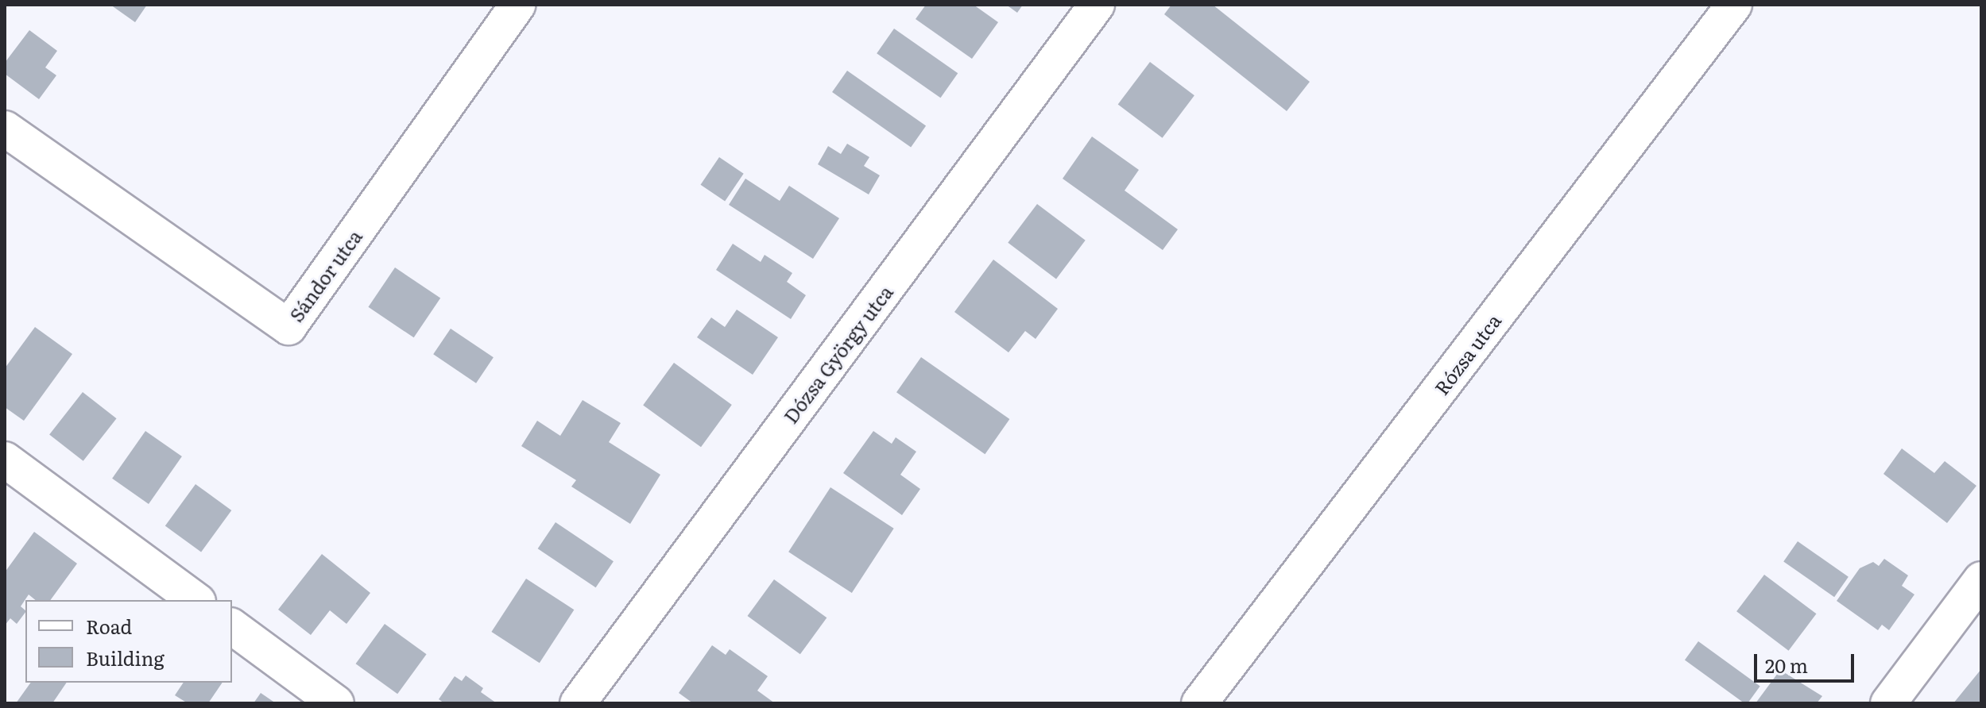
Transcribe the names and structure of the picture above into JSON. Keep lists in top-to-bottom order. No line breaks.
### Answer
{"streets":{"street":["Sándor utca","Dózsa György utca","Rózsa utca"]},"legend":["Road","Building"],"scale_bar":"20 m"}
